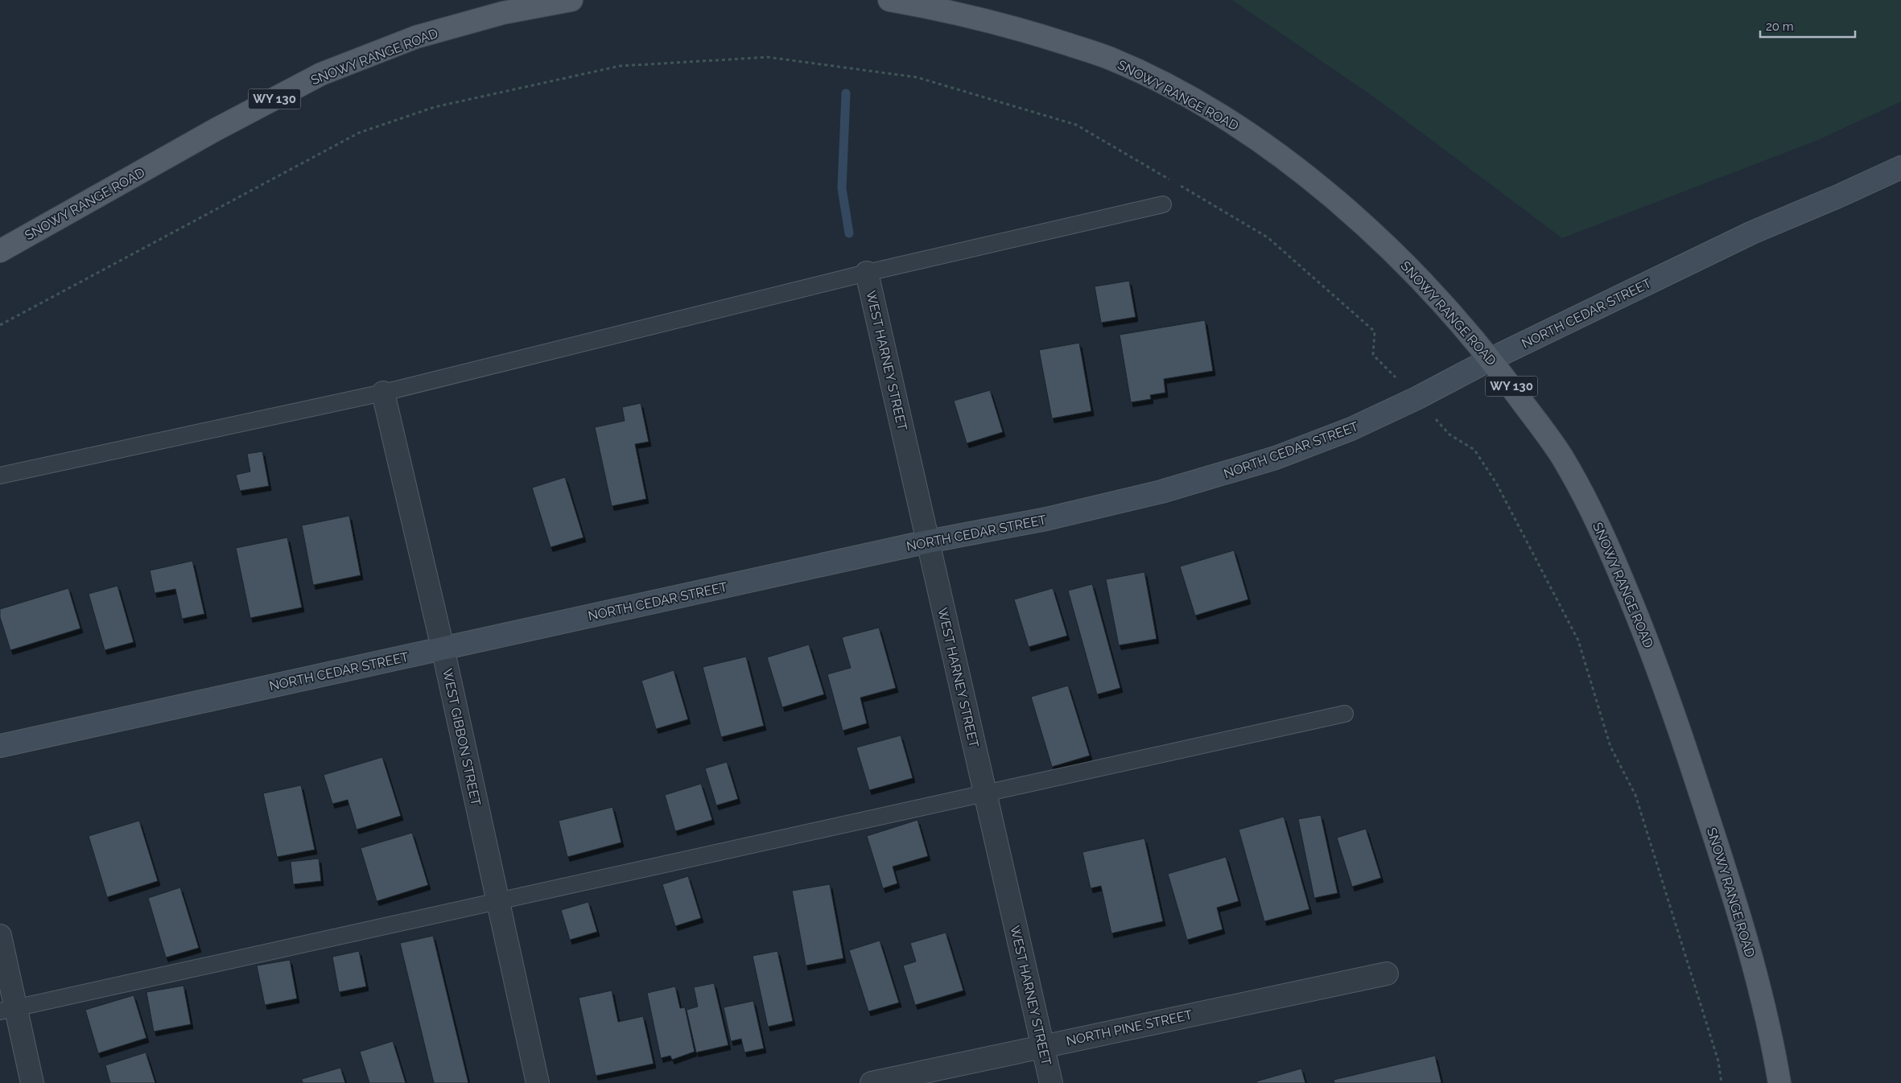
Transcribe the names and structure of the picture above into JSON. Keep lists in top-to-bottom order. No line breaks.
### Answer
{"streets":{"main road":["SNOWY RANGE ROAD","WY 130"],"street":["NORTH CEDAR STREET","WEST HARNEY STREET","WEST GIBBON STREET","NORTH PINE STREET"]},"crossings":[["SNOWY RANGE ROAD","NORTH CEDAR STREET"],["NORTH CEDAR STREET","WEST HARNEY STREET"],["NORTH CEDAR STREET","WEST GIBBON STREET"],["WEST HARNEY STREET","NORTH PINE STREET"]],"scale_bar":"20 m"}
